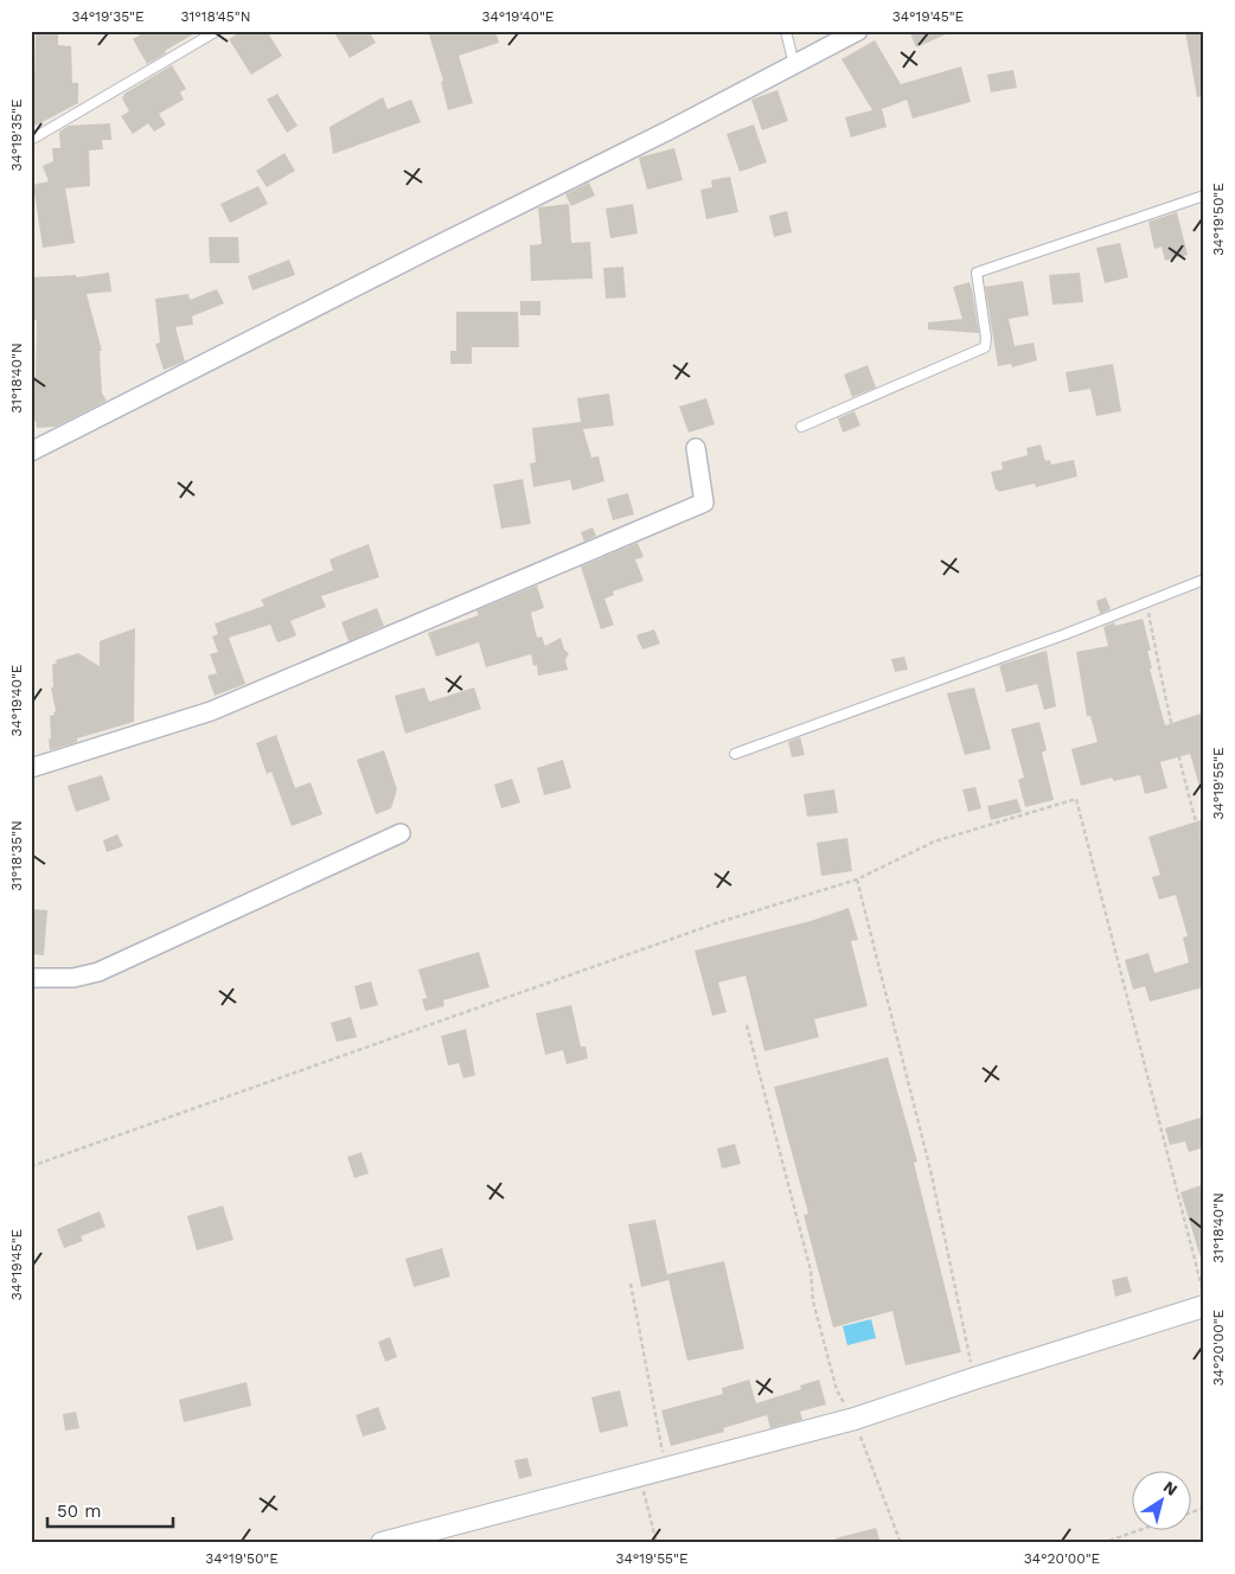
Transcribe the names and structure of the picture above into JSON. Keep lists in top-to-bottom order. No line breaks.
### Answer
{"scale_bar":"50 m","north":"top right","coordinates":["34°19'35\"E","31°18'45\"N","34°19'40\"E","34°19'45\"E","34°19'50\"E","31°18'40\"N","34°19'55\"E","31°18'35\"N","34°20'00\"E"]}
